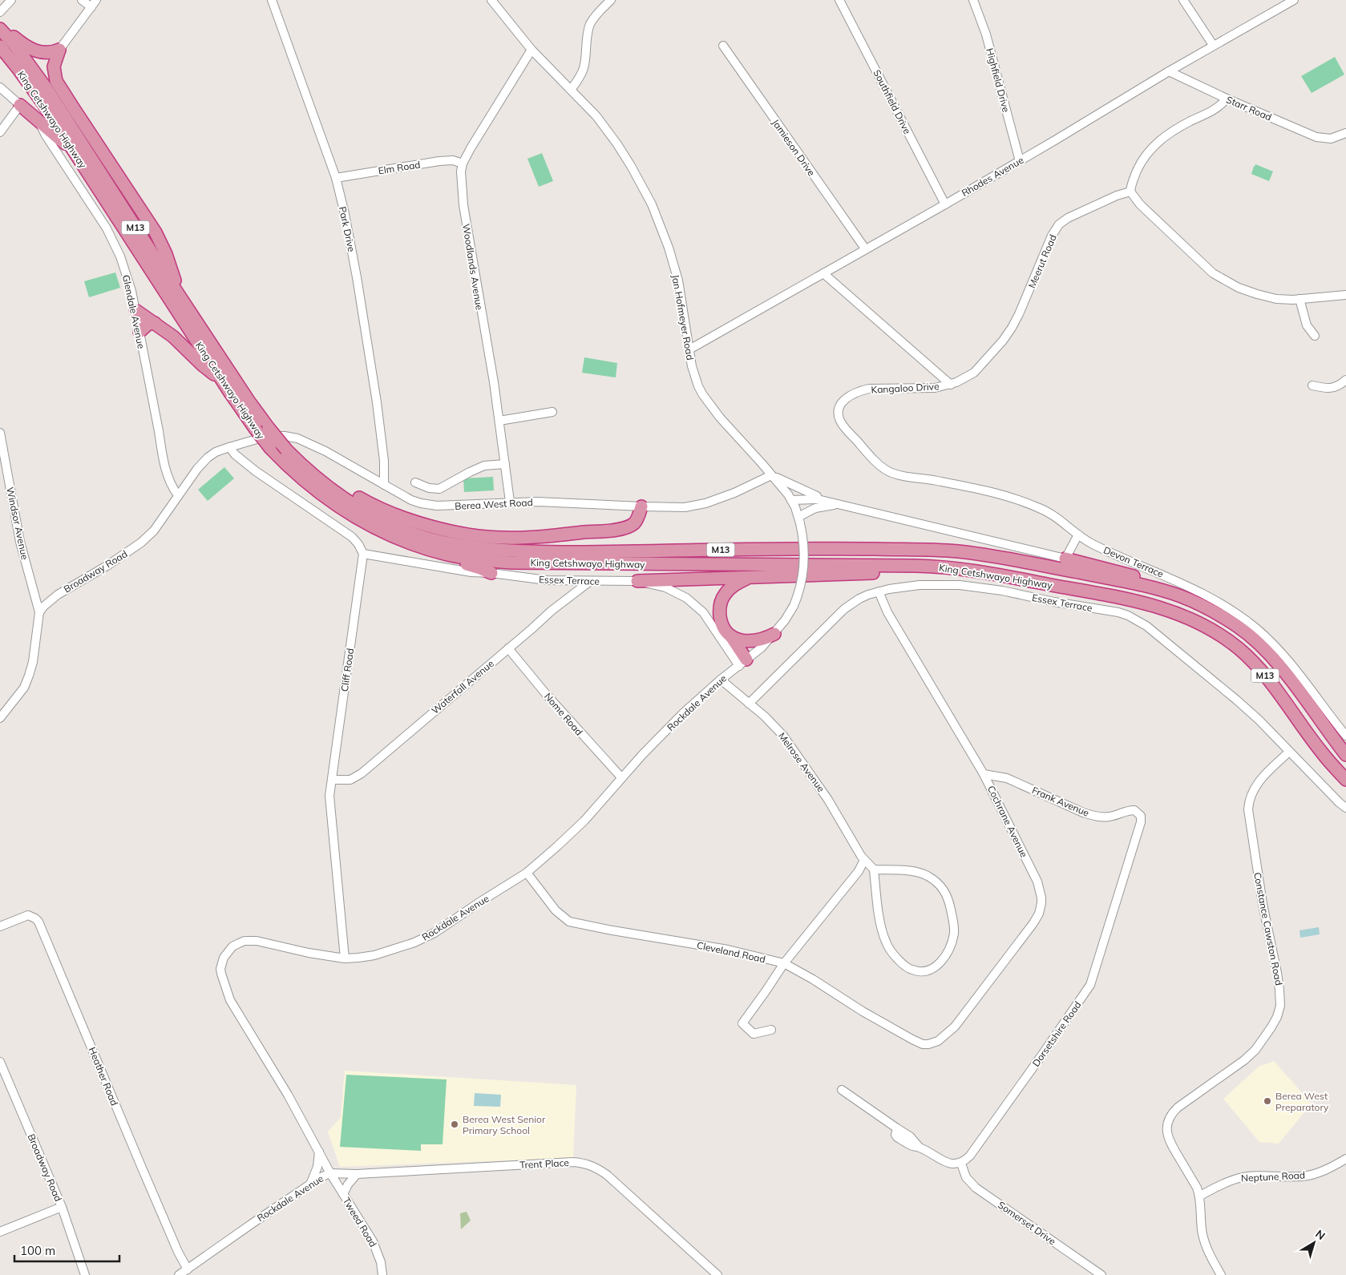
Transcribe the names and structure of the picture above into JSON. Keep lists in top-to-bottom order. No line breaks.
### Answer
{"streets":{"highway":["King Cetshwayo Highway","M13"],"street":["Highfield Drive","Southfield Drive","Starr Road","Jamieson Drive","Elm Road","Rhodes Avenue","Park Drive","Meerut Road","Woodlands Avenue","Glendale Avenue","Jan Hofmeyer Road","Kangaloo Drive","Berea West Road","Windsor Avenue","Devon Terrace","Broadway Road","Essex Terrace","Cliff Road","Waterfall Avenue","Rockdale Avenue","Nome Road","Melrose Avenue","Frank Avenue","Cochrane Avenue","Constance Cawston Road","Cleveland Road","Dorsetshire Road","Heather Road","Trent Place","Neptune Road","Tweed Road","Somerset Drive"]},"crossings":[["Highfield Drive","Rhodes Avenue"],["Southfield Drive","Rhodes Avenue"],["Starr Road","Rhodes Avenue"],["Jamieson Drive","Rhodes Avenue"],["Elm Road","Park Drive"],["Elm Road","Woodlands Avenue"],["Rhodes Avenue","Jan Hofmeyer Road"],["Park Drive","Berea West Road"],["Meerut Road","Kangaloo Drive"],["Woodlands Avenue","Jan Hofmeyer Road"],["Woodlands Avenue","Berea West Road"],["Glendale Avenue","Broadway Road"],["Jan Hofmeyer Road","Berea West Road"],["Jan Hofmeyer Road","Rockdale Avenue"],["Kangaloo Drive","Devon Terrace"],["Berea West Road","Broadway Road"],["Berea West Road","Rockdale Avenue"],["Windsor Avenue","Broadway Road"],["Essex Terrace","Cliff Road"],["Essex Terrace","Waterfall Avenue"],["Essex Terrace","Rockdale Avenue"],["Essex Terrace","Melrose Avenue"],["Essex Terrace","Cochrane Avenue"],["Essex Terrace","Constance Cawston Road"],["Cliff Road","Waterfall Avenue"],["Cliff Road","Rockdale Avenue"],["Waterfall Avenue","Nome Road"],["Rockdale Avenue","Nome Road"],["Rockdale Avenue","Melrose Avenue"],["Rockdale Avenue","Cleveland Road"],["Rockdale Avenue","Heather Road"],["Rockdale Avenue","Trent Place"],["Rockdale Avenue","Tweed Road"],["Frank Avenue","Cochrane Avenue"],["Frank Avenue","Dorsetshire Road"],["Cochrane Avenue","Cleveland Road"],["Constance Cawston Road","Neptune Road"],["Dorsetshire Road","Somerset Drive"],["Trent Place","Tweed Road"]],"places":["Berea West Preparatory","Berea West Senior Primary School"],"scale_bar":"100 m","north":"top right"}
